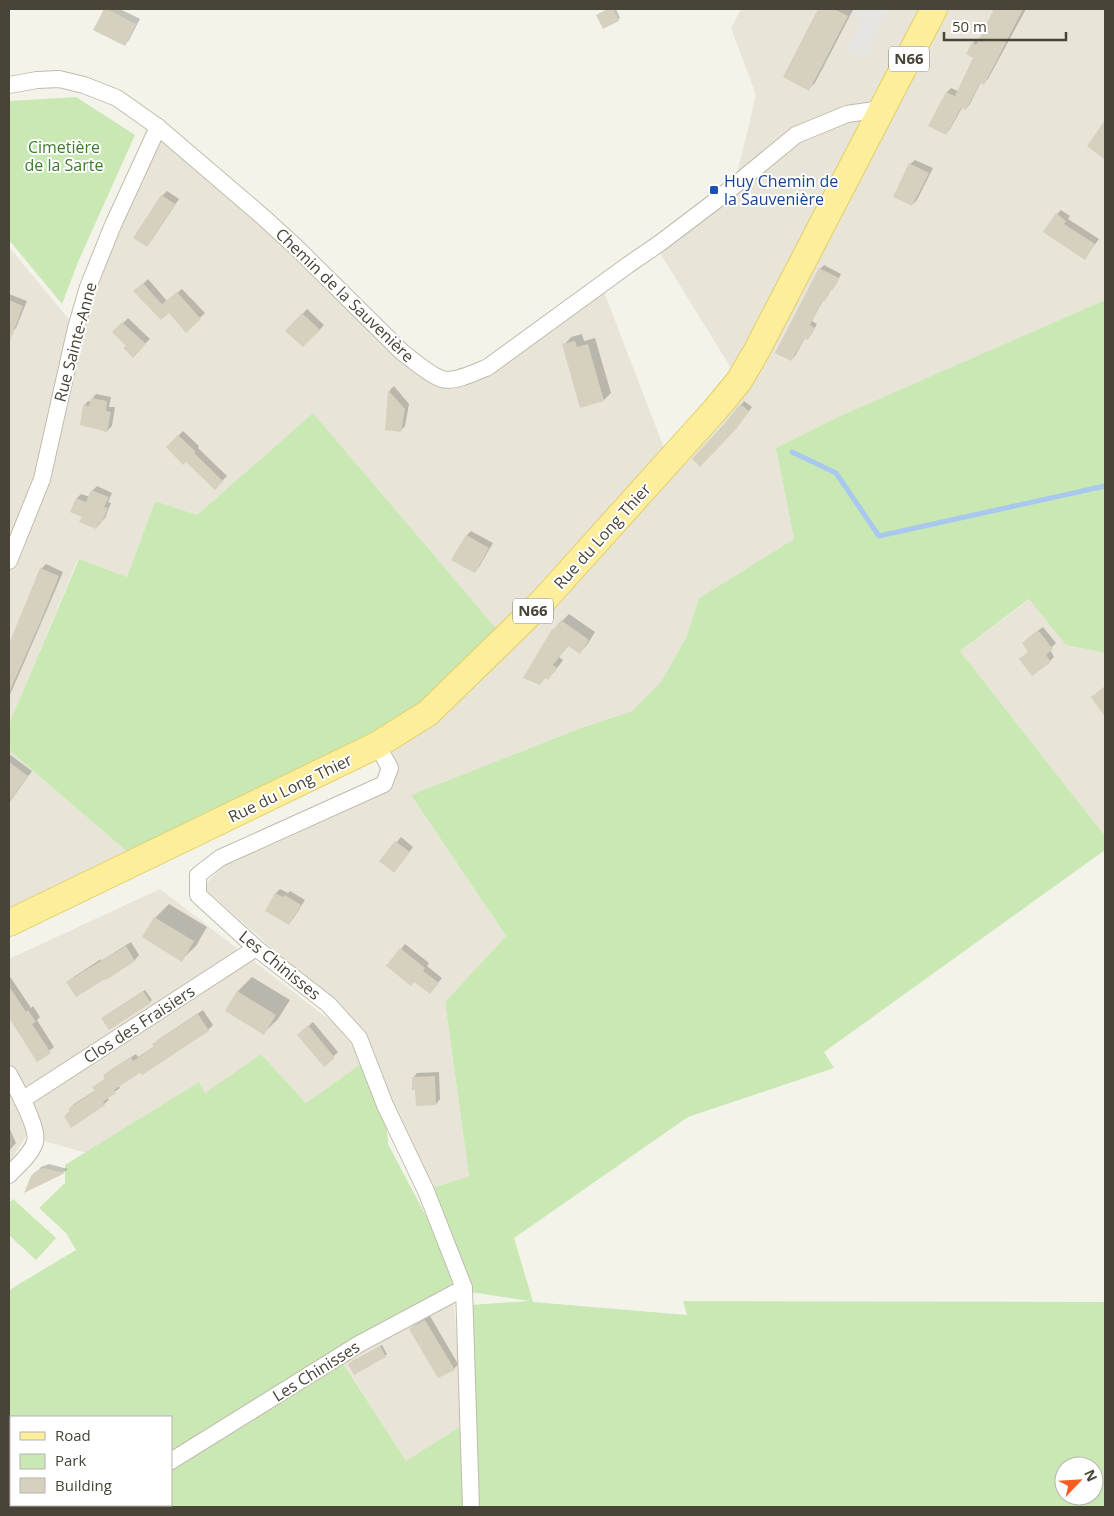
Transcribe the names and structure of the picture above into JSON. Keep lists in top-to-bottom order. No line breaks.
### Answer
{"streets":{"main road":["N66","Rue du Long Thier"],"street":["Chemin de la Sauvenière","Rue Sainte-Anne","Les Chinisses","Clos des Fraisiers"]},"crossings":[["Chemin de la Sauvenière","Rue Sainte-Anne"],["Chemin de la Sauvenière","Rue du Long Thier"],["Rue du Long Thier","Les Chinisses"],["Les Chinisses","Clos des Fraisiers"]],"parks":["Cimetière de la Sarte"],"places":{"transit":["Huy Chemin de la Sauvenière"]},"legend":["Road","Park","Building"],"scale_bar":"50 m","north":"top right"}
